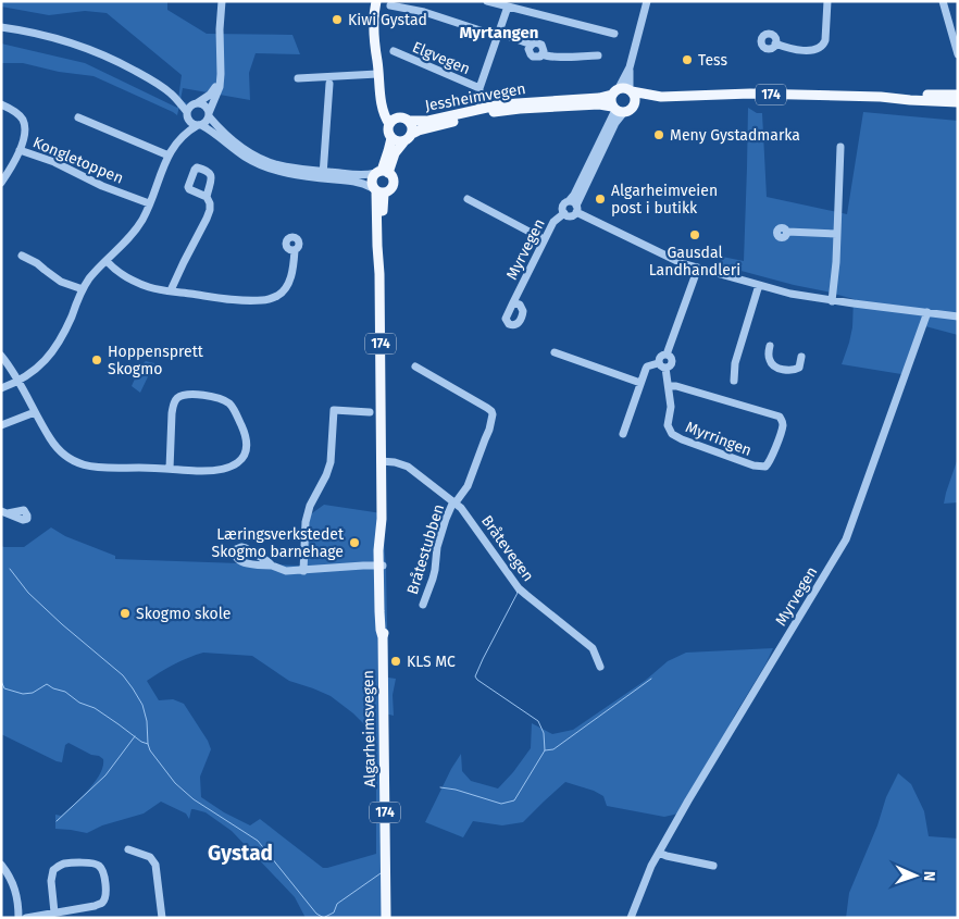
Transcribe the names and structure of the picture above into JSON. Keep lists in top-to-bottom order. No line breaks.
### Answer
{"streets":{"main road":["174","Jessheimvegen","Algarheimsvegen"],"street":["Elgvegen","Kongletoppen","Myrvegen","Myrringen","Bråtevegen","Bråtestubben"]},"crossings":[["174","Jessheimvegen"],["174","Algarheimsvegen"],["Bråtevegen","Bråtestubben"],["Bråtevegen","Algarheimsvegen"]],"districts":["Myrtangen","Gystad"],"places":["Kiwi Gystad","Tess","Meny Gystadmarka","Algarheimveien post i butikk","Gausdal Landhandleri","Hoppensprett Skogmo","Læringsverkstedet Skogmo barnehage","Skogmo skole","KLS MC"],"north":"right"}
